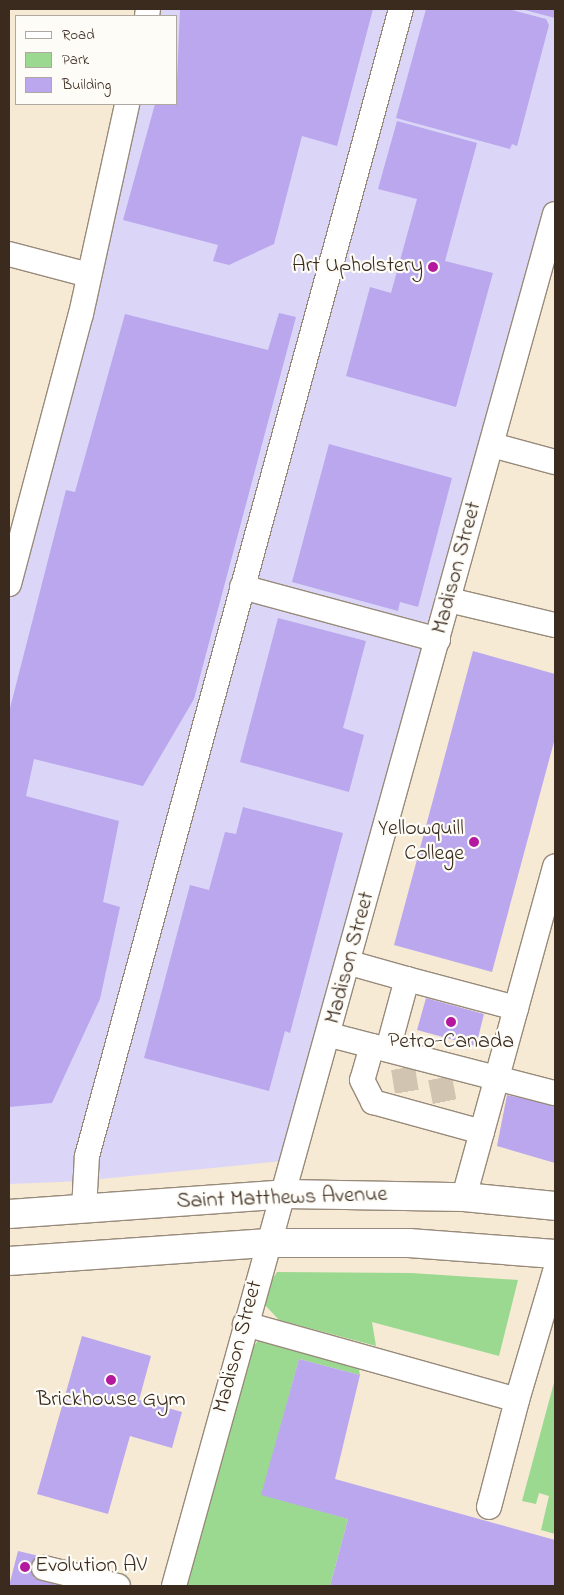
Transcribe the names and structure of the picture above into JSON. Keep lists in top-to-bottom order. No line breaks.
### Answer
{"streets":{"main road":["Saint Matthews Avenue"],"street":["Madison Street"]},"crossings":[["Madison Street","Saint Matthews Avenue"]],"places":["Art Upholstery","Yellowquill College","Petro-Canada","Brickhouse Gym","Evolution AV"],"legend":["Road","Park","Building"]}
